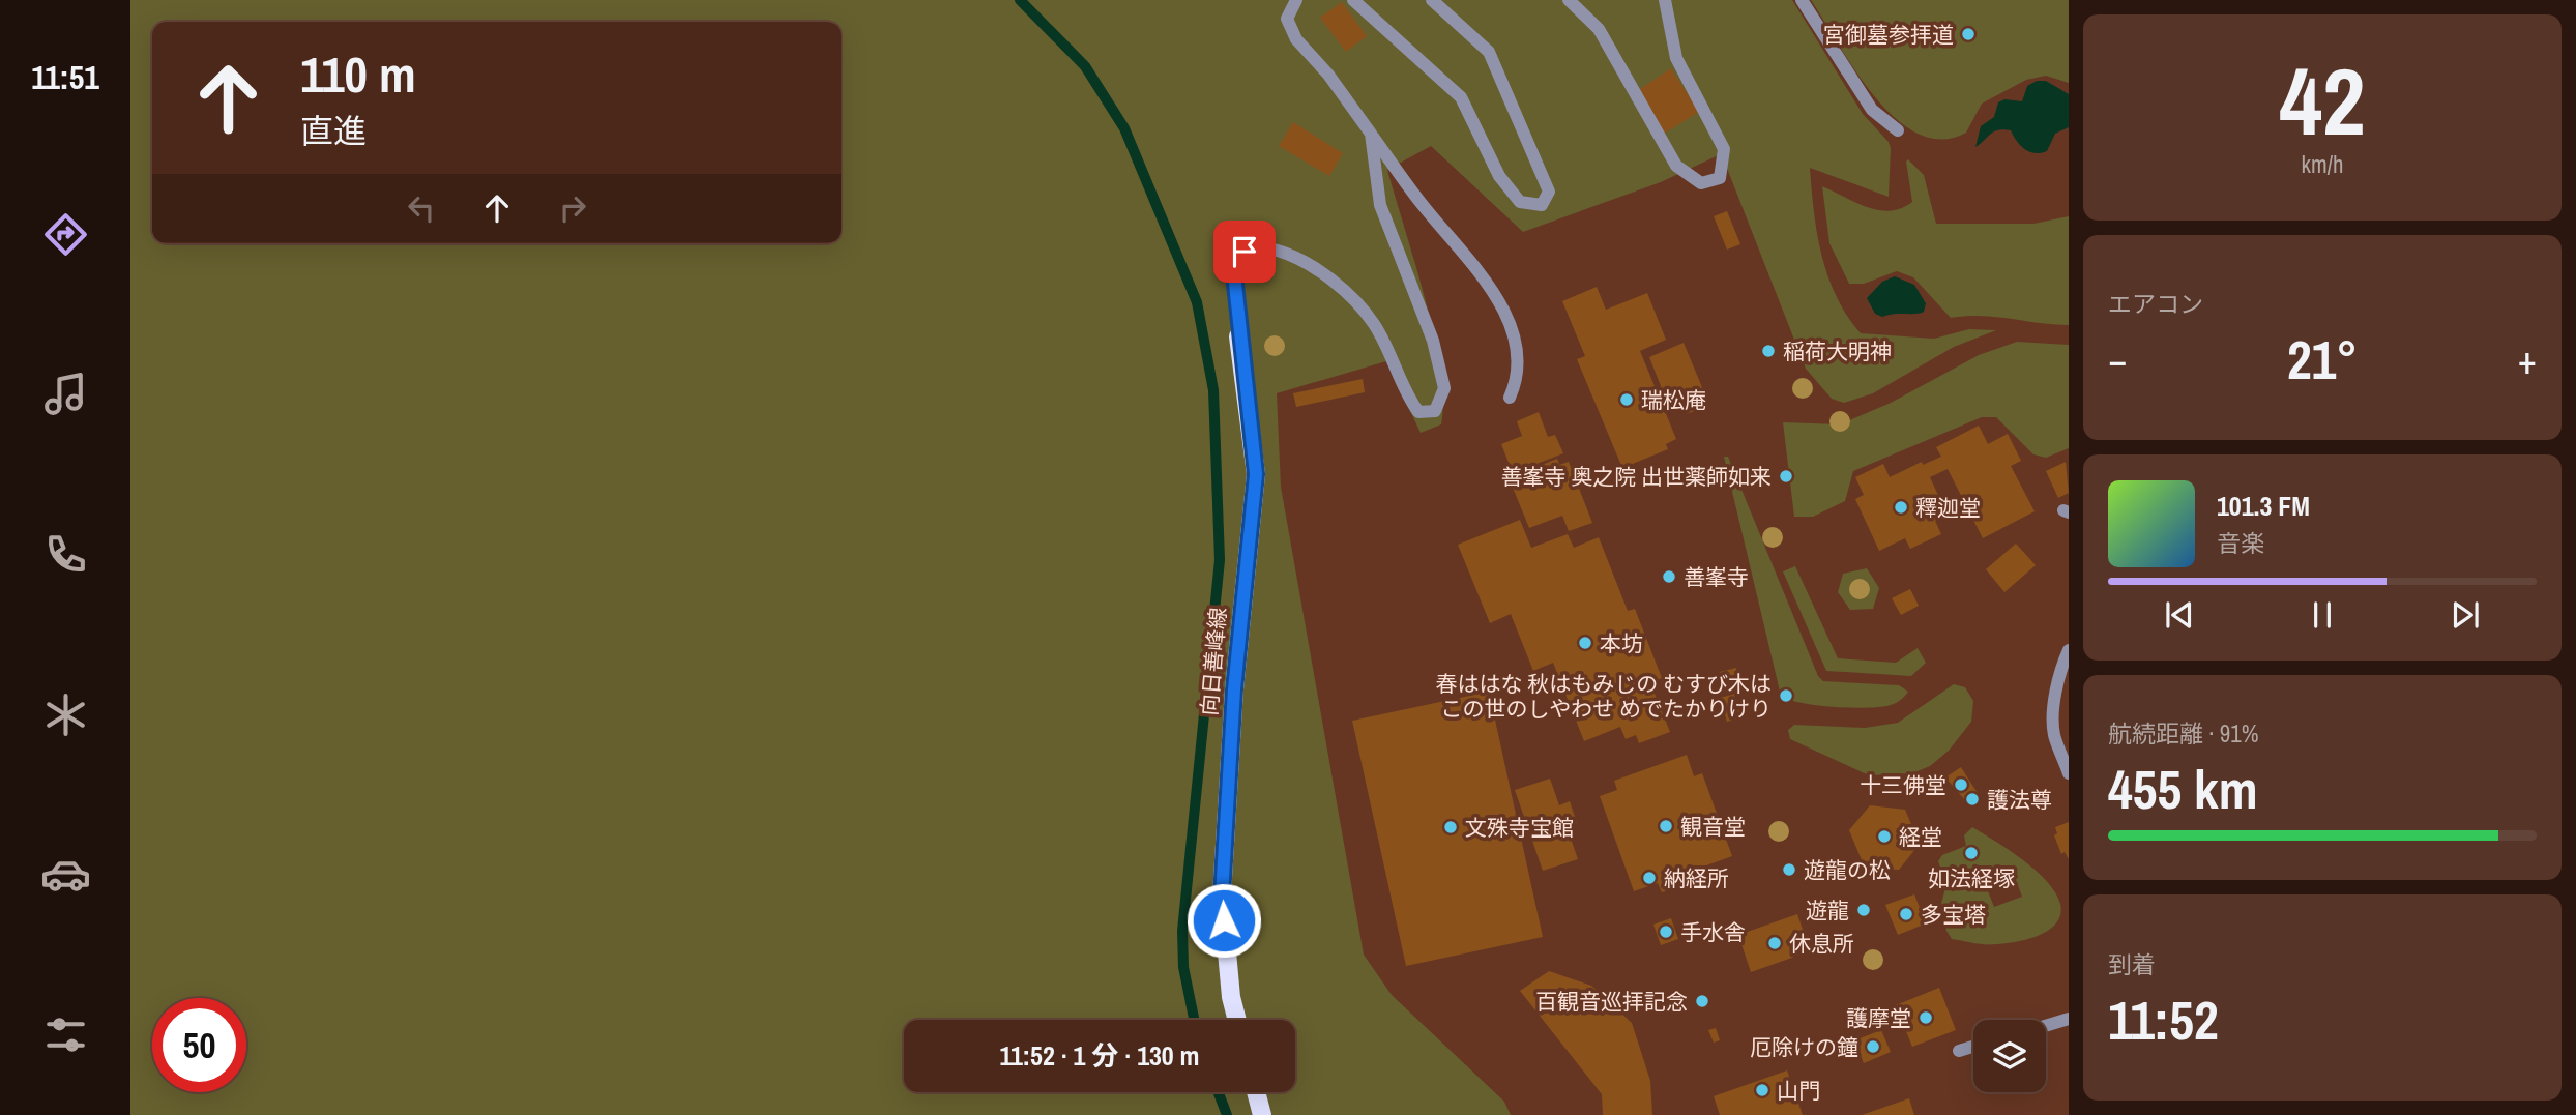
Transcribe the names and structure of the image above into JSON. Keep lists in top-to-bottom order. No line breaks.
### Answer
{"streets":{"main road":["向日善峰線"]},"places":["宮御墓参拝道","稲荷大明神","瑞松庵","善峯寺 奥之院 出世薬師如来","釋迦堂","善峯寺","本坊","春ははな 秋はもみじの むすび木は この世のしやわせ めでたかりけり","十三佛堂","護法尊","観音堂","文殊寺宝館","経堂","如法経塚","遊龍の松","納経所","遊龍","多宝塔","手水舎","休息所","百観音巡拝記念","護摩堂","厄除けの鐘","山門"],"page":{"tabs":"11:51","tile":[["42","km/h"],"エアコン",["航続距離 · 91%","455 km"],["到着","11:52"]],"turn":["110 m","直進"],"heat":["−","21°","+"],"song":["101.3 FM","音楽"],"limit":"50","trip":"11:52 · 1 分 · 130 m"}}
